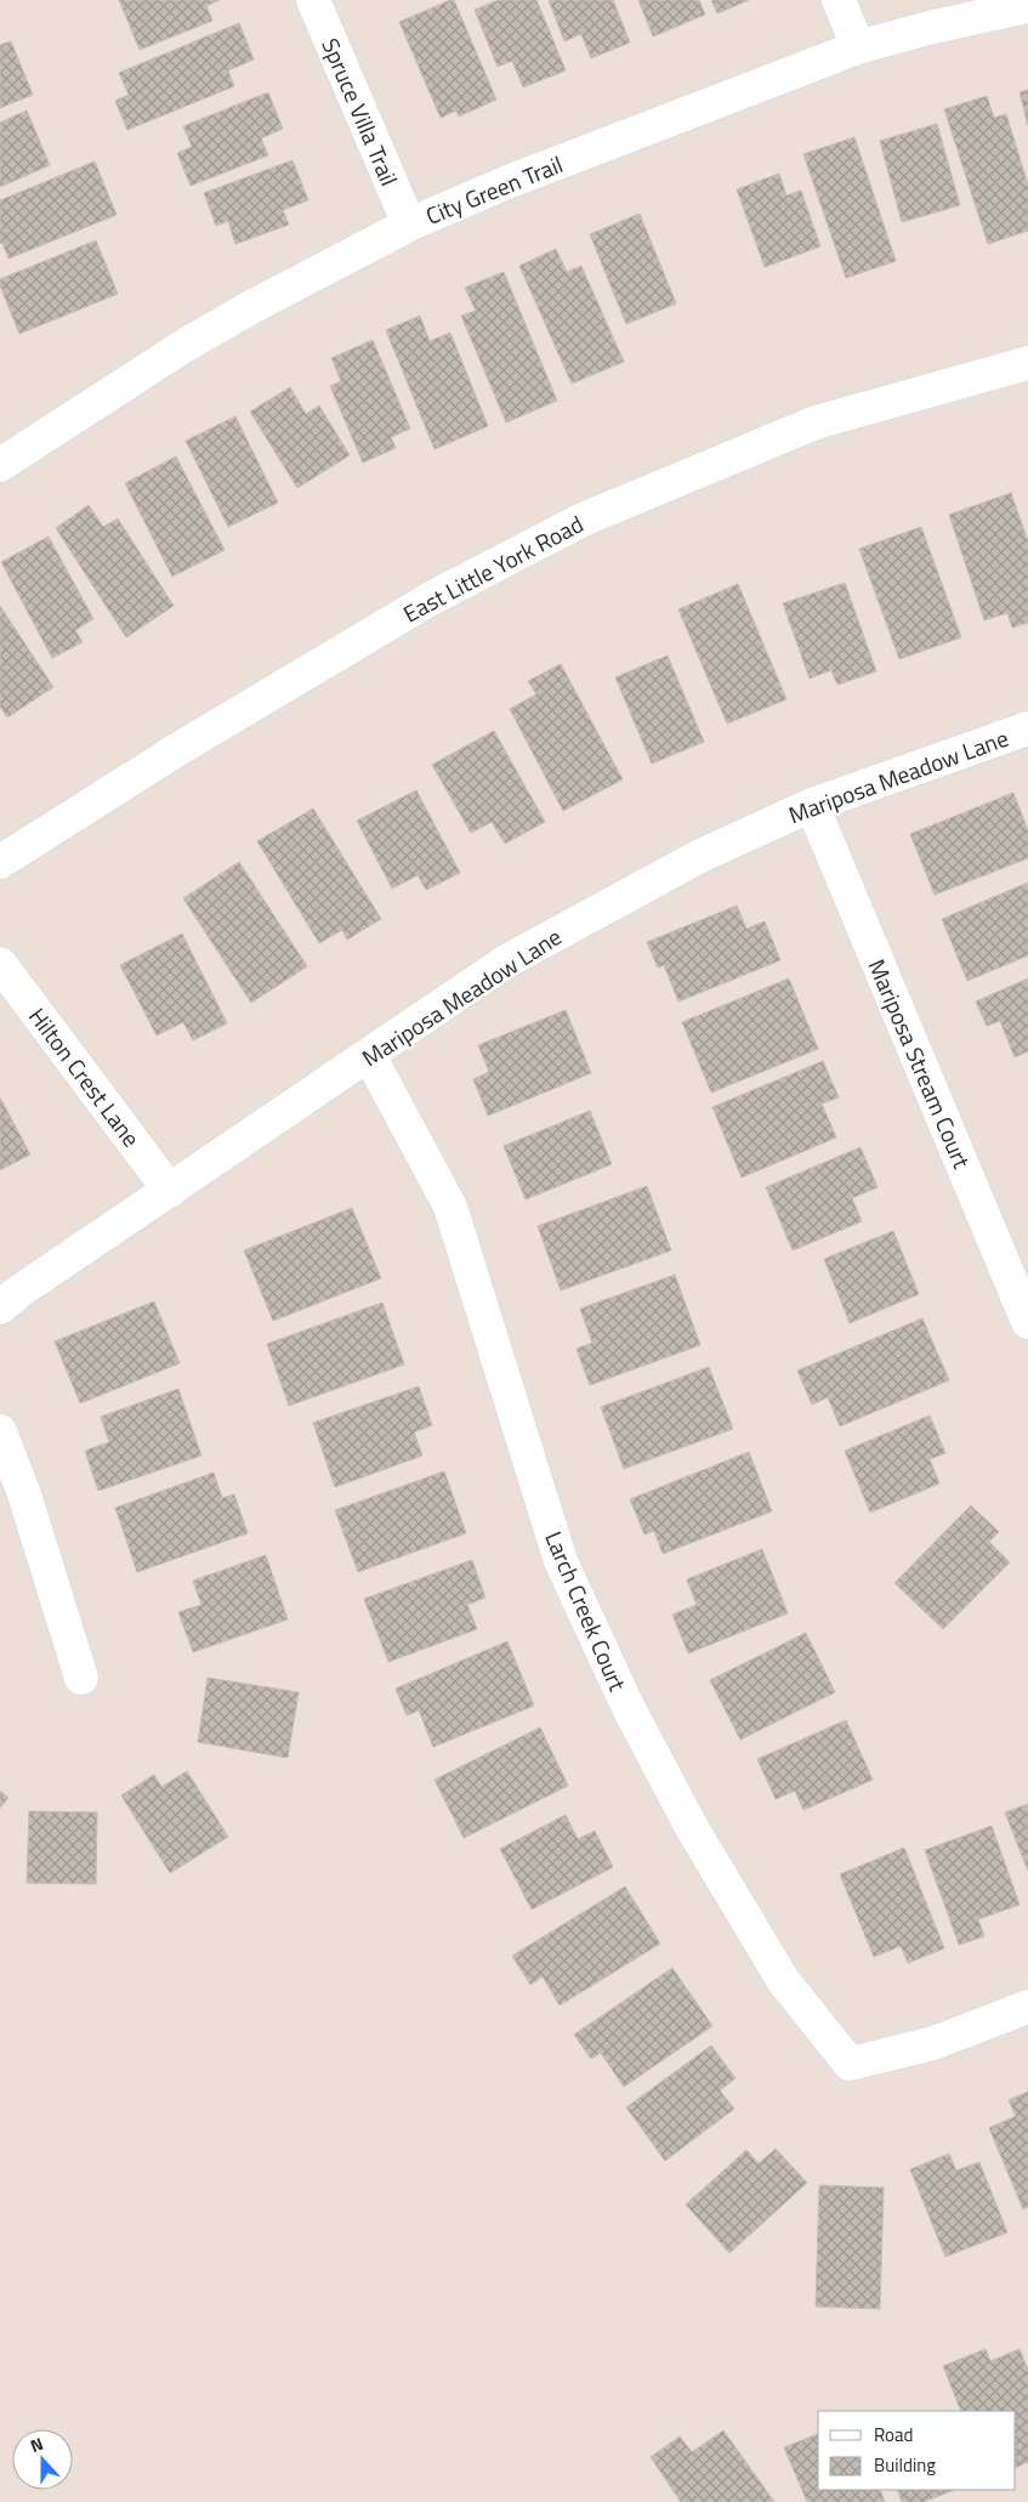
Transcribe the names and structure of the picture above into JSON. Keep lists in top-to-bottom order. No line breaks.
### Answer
{"streets":{"street":["Spruce Villa Trail","City Green Trail","East Little York Road","Mariposa Meadow Lane","Mariposa Stream Court","Hilton Crest Lane","Larch Creek Court"]},"crossings":[["Spruce Villa Trail","City Green Trail"],["Mariposa Meadow Lane","Mariposa Stream Court"],["Mariposa Meadow Lane","Hilton Crest Lane"],["Mariposa Meadow Lane","Larch Creek Court"]],"legend":["Road","Building"],"north":"top"}
